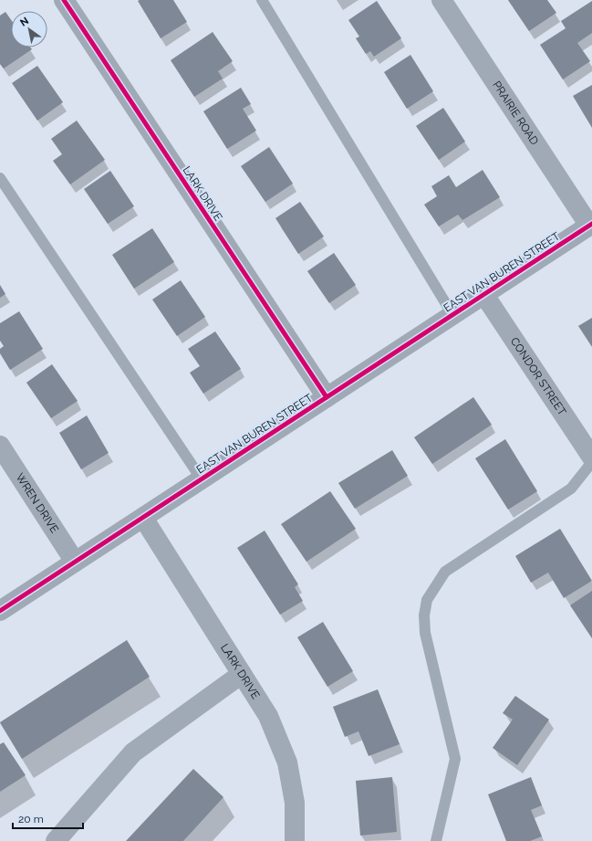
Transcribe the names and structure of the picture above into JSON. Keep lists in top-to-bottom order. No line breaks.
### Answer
{"streets":{"street":["PRAIRIE ROAD","LARK DRIVE","EAST VAN BUREN STREET","CONDOR STREET","WREN DRIVE"]},"crossings":[["PRAIRIE ROAD","EAST VAN BUREN STREET"],["LARK DRIVE","EAST VAN BUREN STREET"],["EAST VAN BUREN STREET","CONDOR STREET"],["EAST VAN BUREN STREET","WREN DRIVE"]],"scale_bar":"20 m","north":"top left"}
